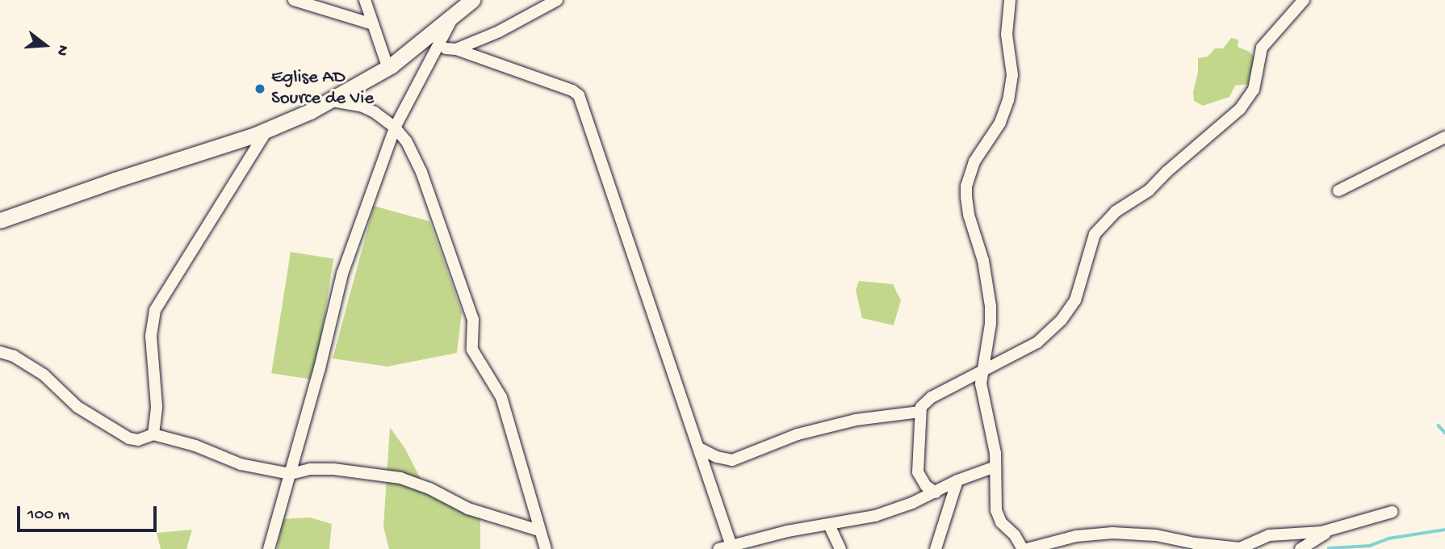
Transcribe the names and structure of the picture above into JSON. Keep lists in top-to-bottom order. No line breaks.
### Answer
{"places":["Eglise AD Source de Vie"],"scale_bar":"100 m","north":"right"}
